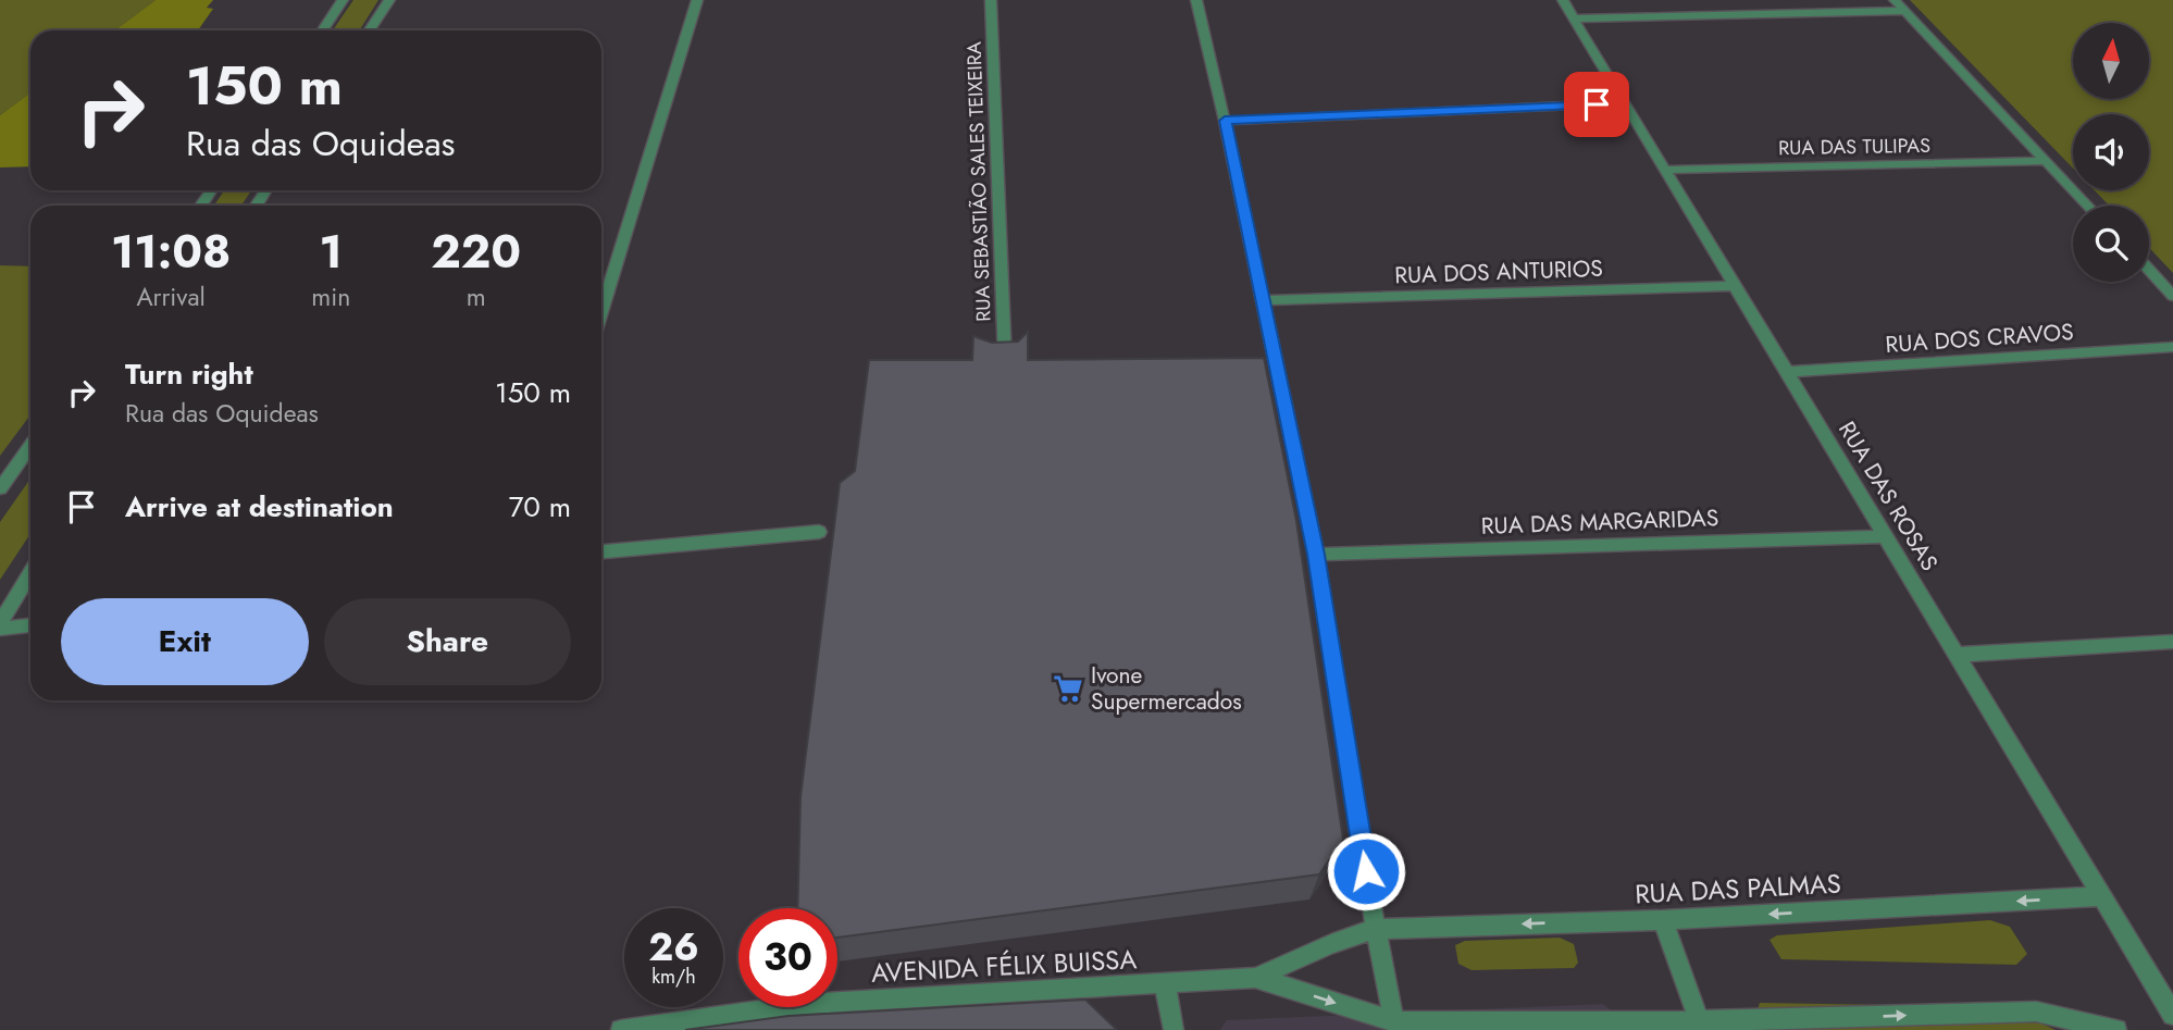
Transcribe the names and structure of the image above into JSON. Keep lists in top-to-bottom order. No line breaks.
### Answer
{"streets":{"street":["RUA DAS TULIPAS","RUA SEBASTIÃO SALES TEIXEIRA","RUA DOS ANTURIOS","RUA DOS CRAVOS","RUA DAS ROSAS","RUA DAS MARGARIDAS","RUA DAS PALMAS","AVENIDA FÉLIX BUISSA"]},"crossings":[["RUA DAS TULIPAS","RUA DAS ROSAS"],["RUA DOS ANTURIOS","RUA DAS ROSAS"],["RUA DOS CRAVOS","RUA DAS ROSAS"],["RUA DAS ROSAS","RUA DAS MARGARIDAS"],["RUA DAS ROSAS","RUA DAS PALMAS"],["RUA DAS PALMAS","AVENIDA FÉLIX BUISSA"]],"places":{"supermarket":["Ivone Supermercados"]},"north":"top","page":{"turn":["150 m","Rua das Oquideas"],"eta":["11:08","Arrival","1","min","220","m"],"list":[{"name":"Turn right","note":"Rua das Oquideas","value":"150 m"},{"name":"Arrive at destination","value":"70 m"}],"buttons":["Exit","Share"],"speed":"26 km/h","limit":"30"}}
